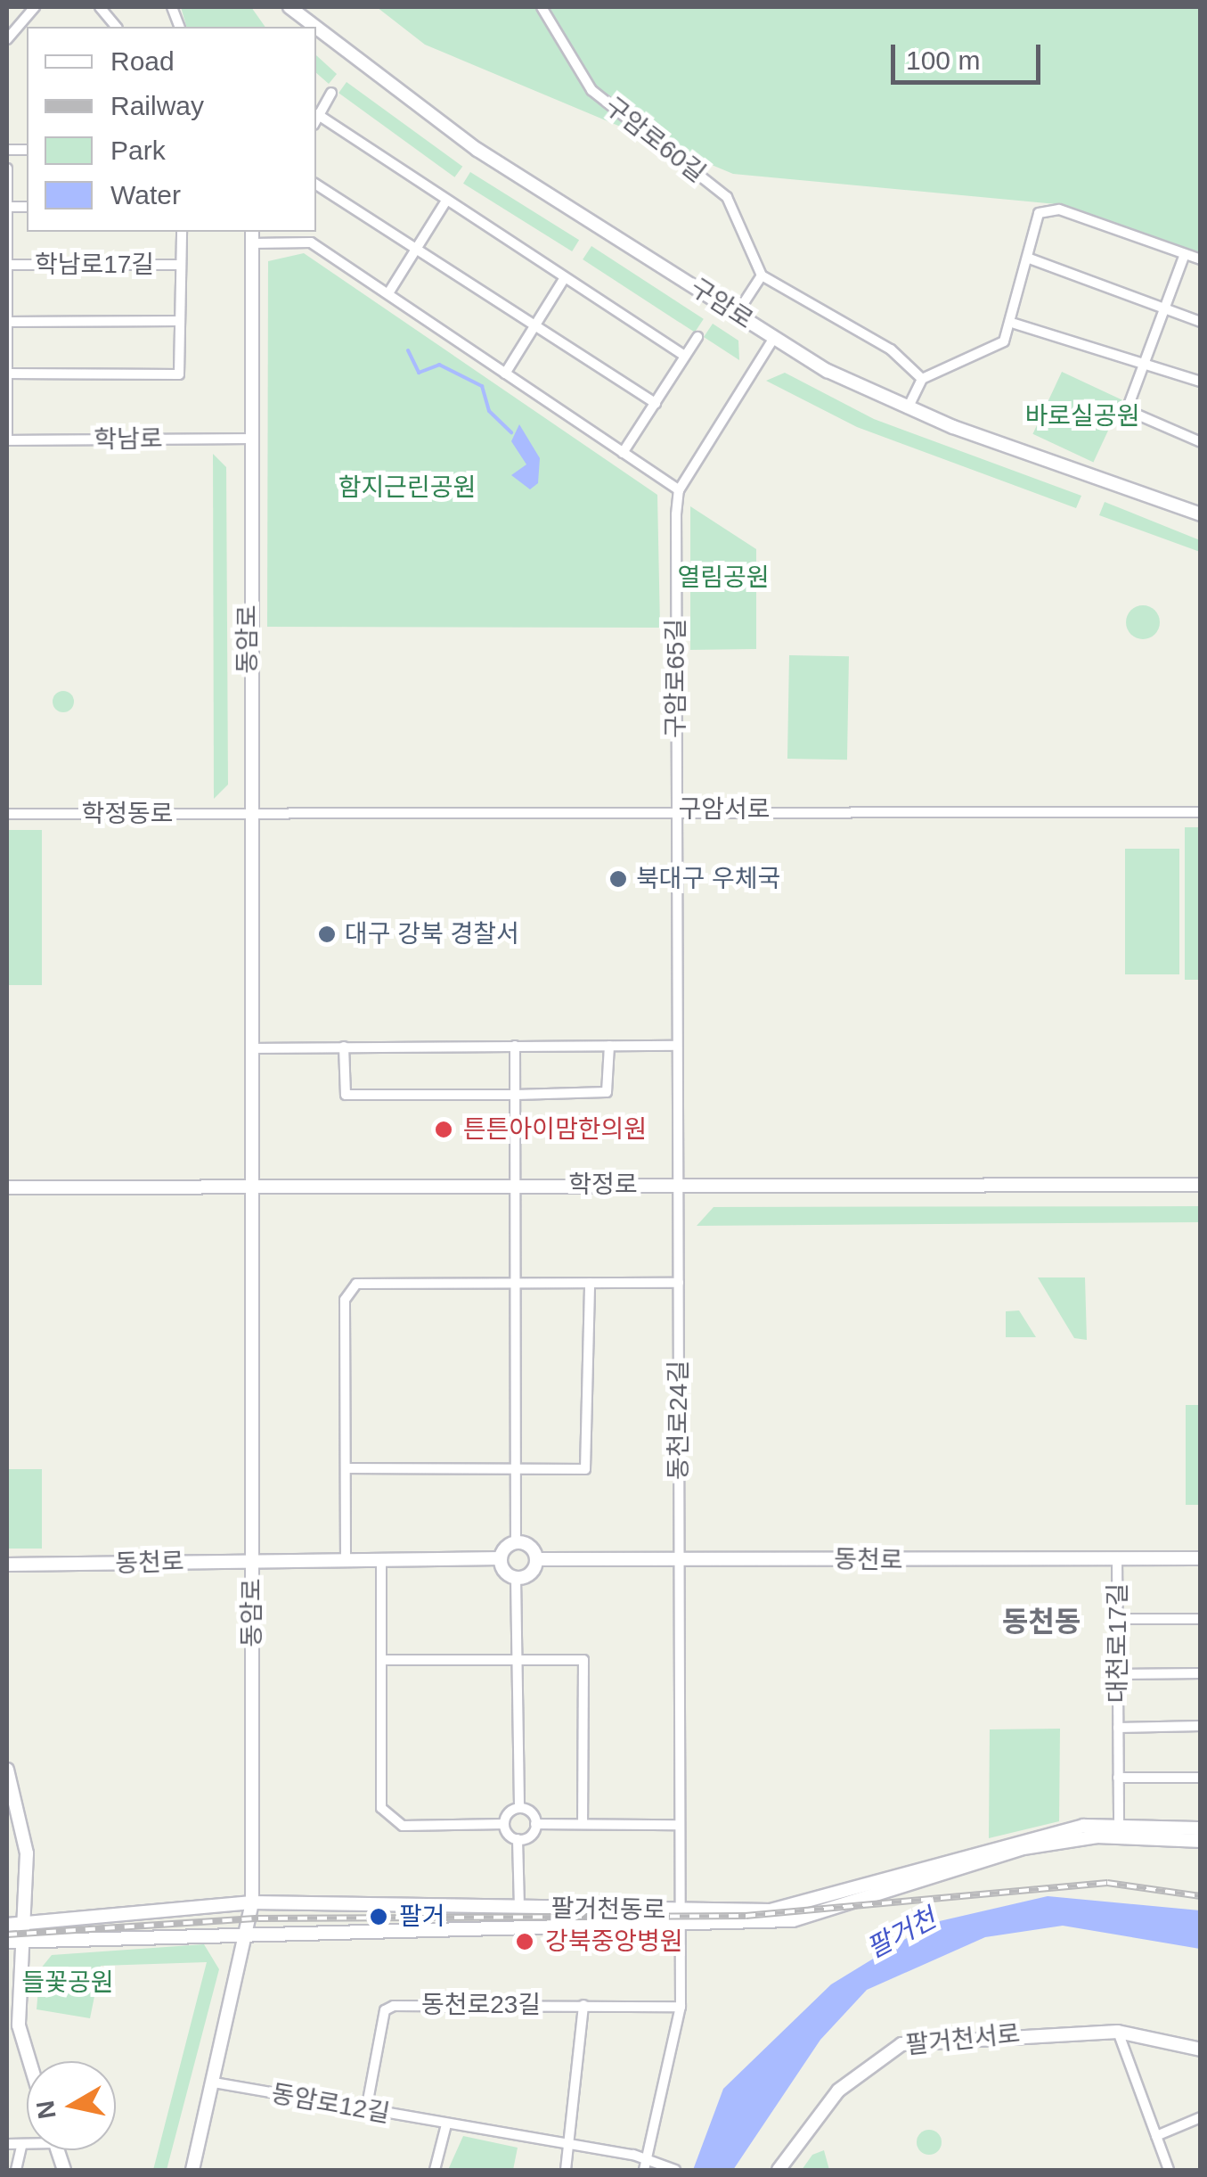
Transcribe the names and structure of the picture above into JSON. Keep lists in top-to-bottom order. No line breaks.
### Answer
{"streets":{"main road":["구암로","동암로","학정로","동천로","팔거천동로","팔거천서로"],"street":["구암로60길","학남로17길","학남로","구암로65길","구암서로","학정동로","동천로24길","대천로17길","동천로23길","동암로12길"]},"crossings":[["학남로17길","학남로"],["학남로","동암로"],["동암로","구암서로"],["동암로","학정동로"],["동암로","학정로"],["동암로","동천로"],["동암로","팔거천동로"],["동암로","동암로12길"],["구암로65길","구암서로"],["구암로65길","학정로"],["구암로65길","동천로24길"],["구암서로","학정동로"],["학정로","동천로24길"],["동천로24길","동천로"],["동천로","대천로17길"],["대천로17길","팔거천동로"],["동천로23길","동암로12길"]],"districts":["동천동"],"water":["팔거천"],"parks":["바로실공원","함지근린공원","열림공원","들꽃공원"],"places":["북대구 우체국","대구 강북 경찰서","튼튼아이맘한의원","팔거","강북중앙병원"],"legend":["Road","Railway","Park","Water"],"scale_bar":"100 m","north":"left"}
